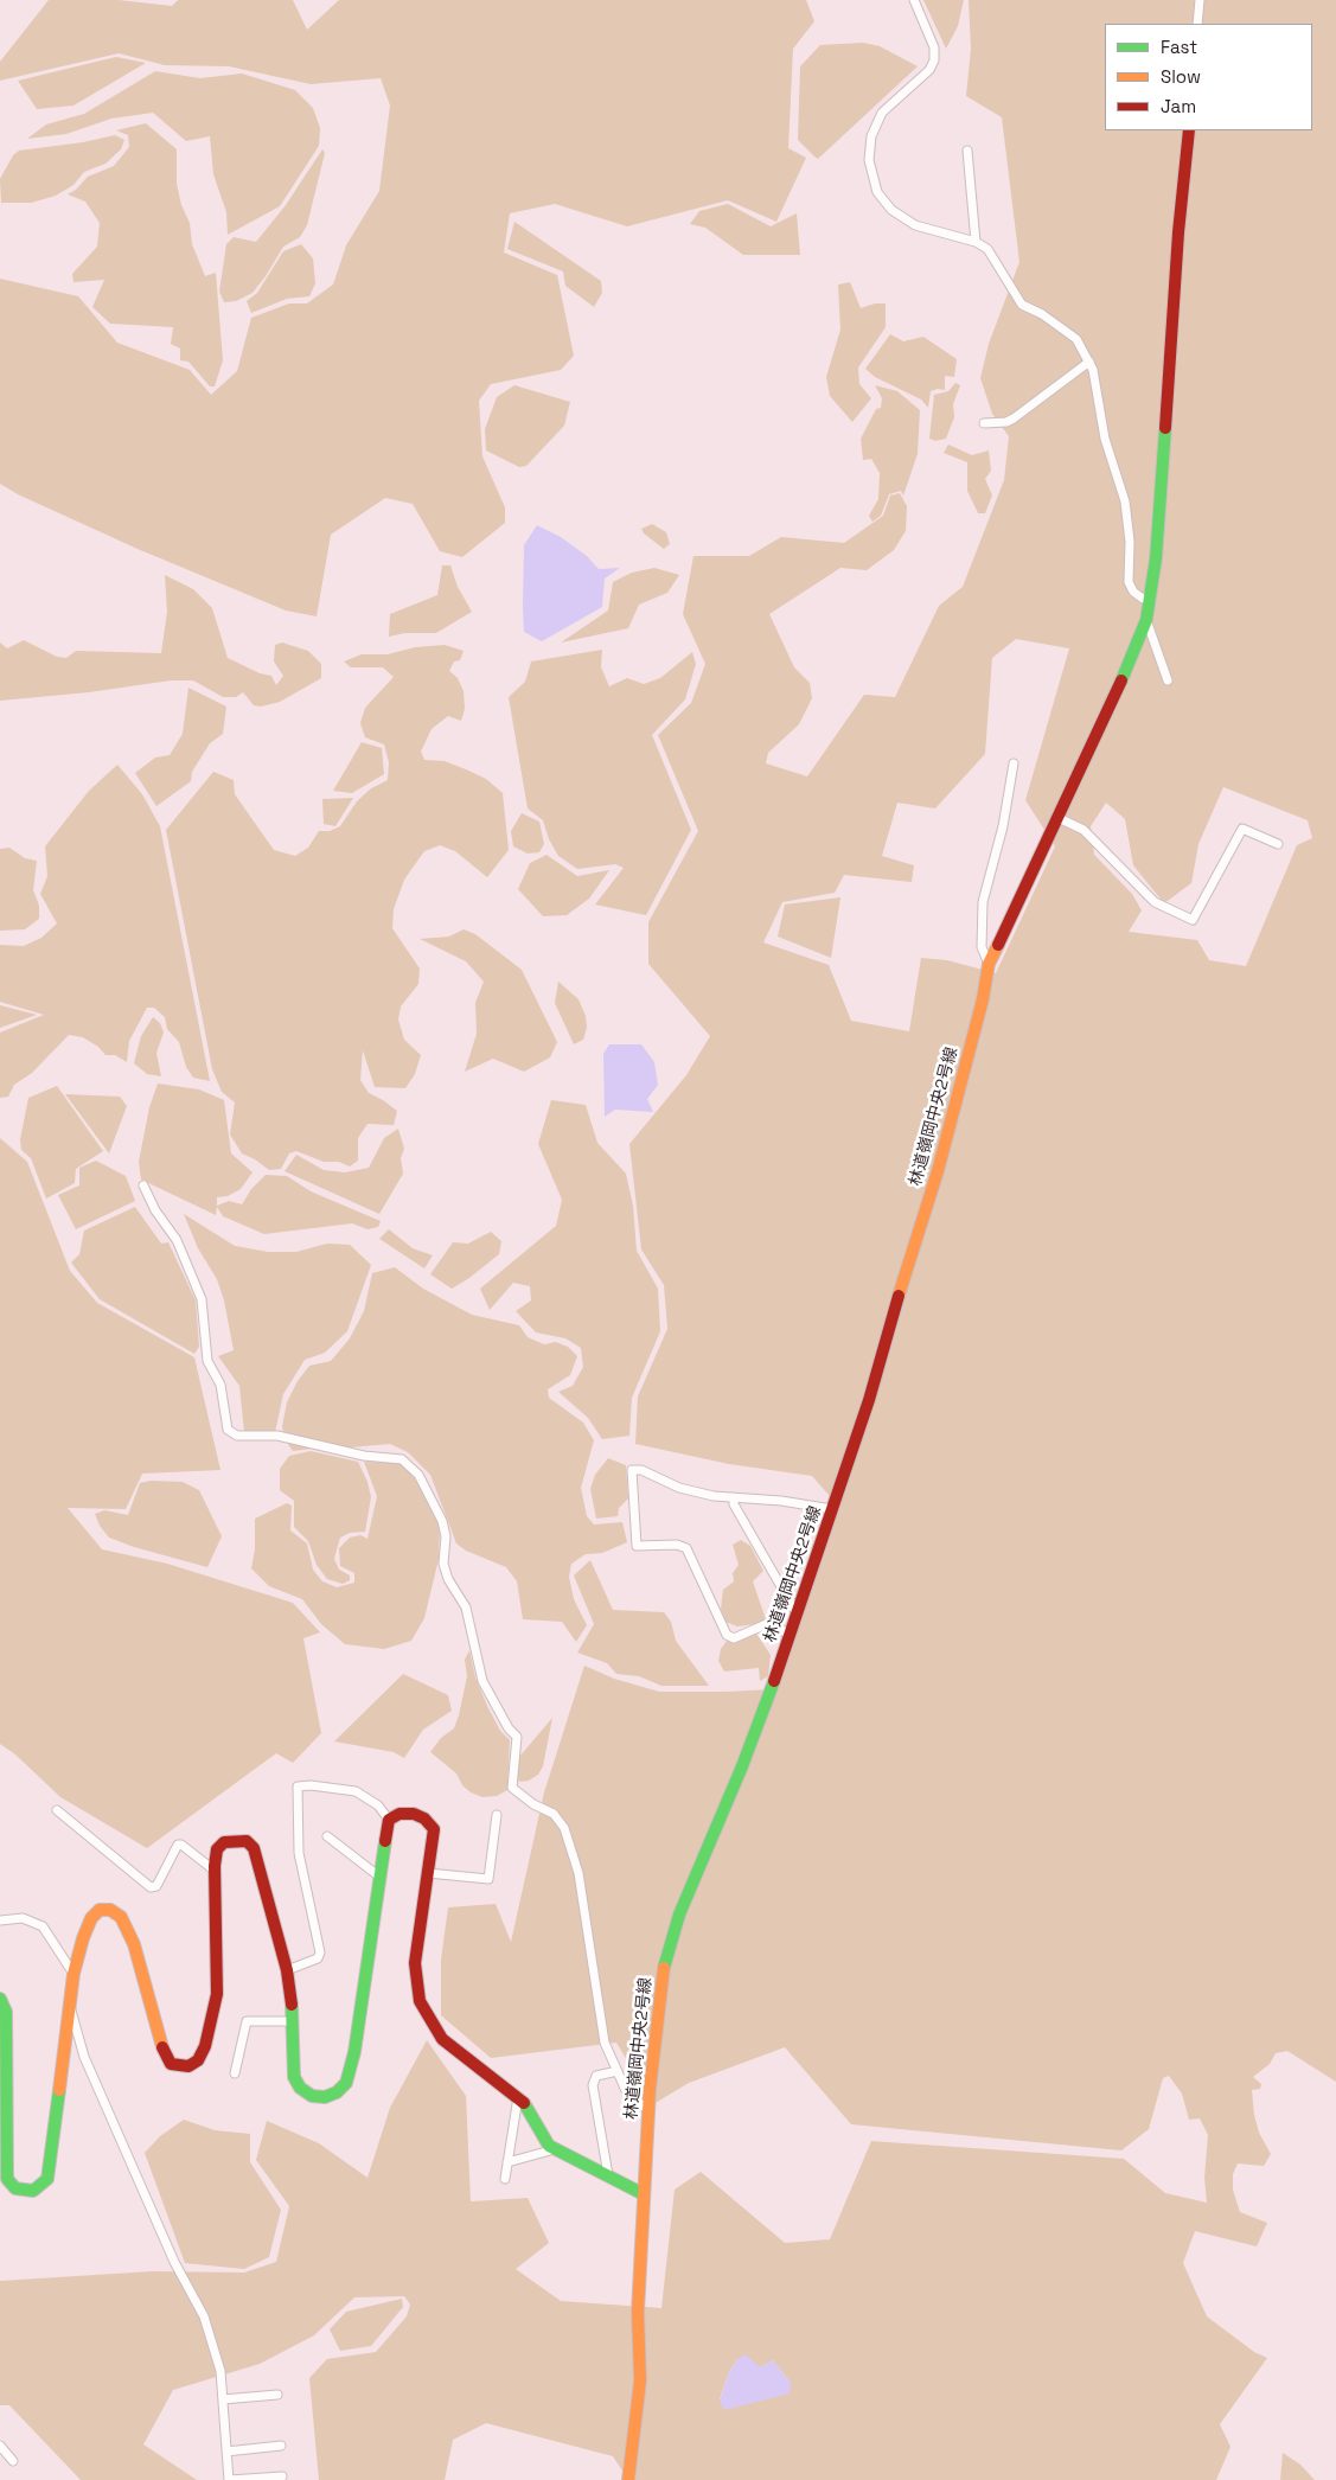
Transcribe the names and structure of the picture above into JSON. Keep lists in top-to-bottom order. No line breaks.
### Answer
{"streets":{"street":["林道嶺岡中央2号線"]},"legend":["Fast","Slow","Jam"]}
